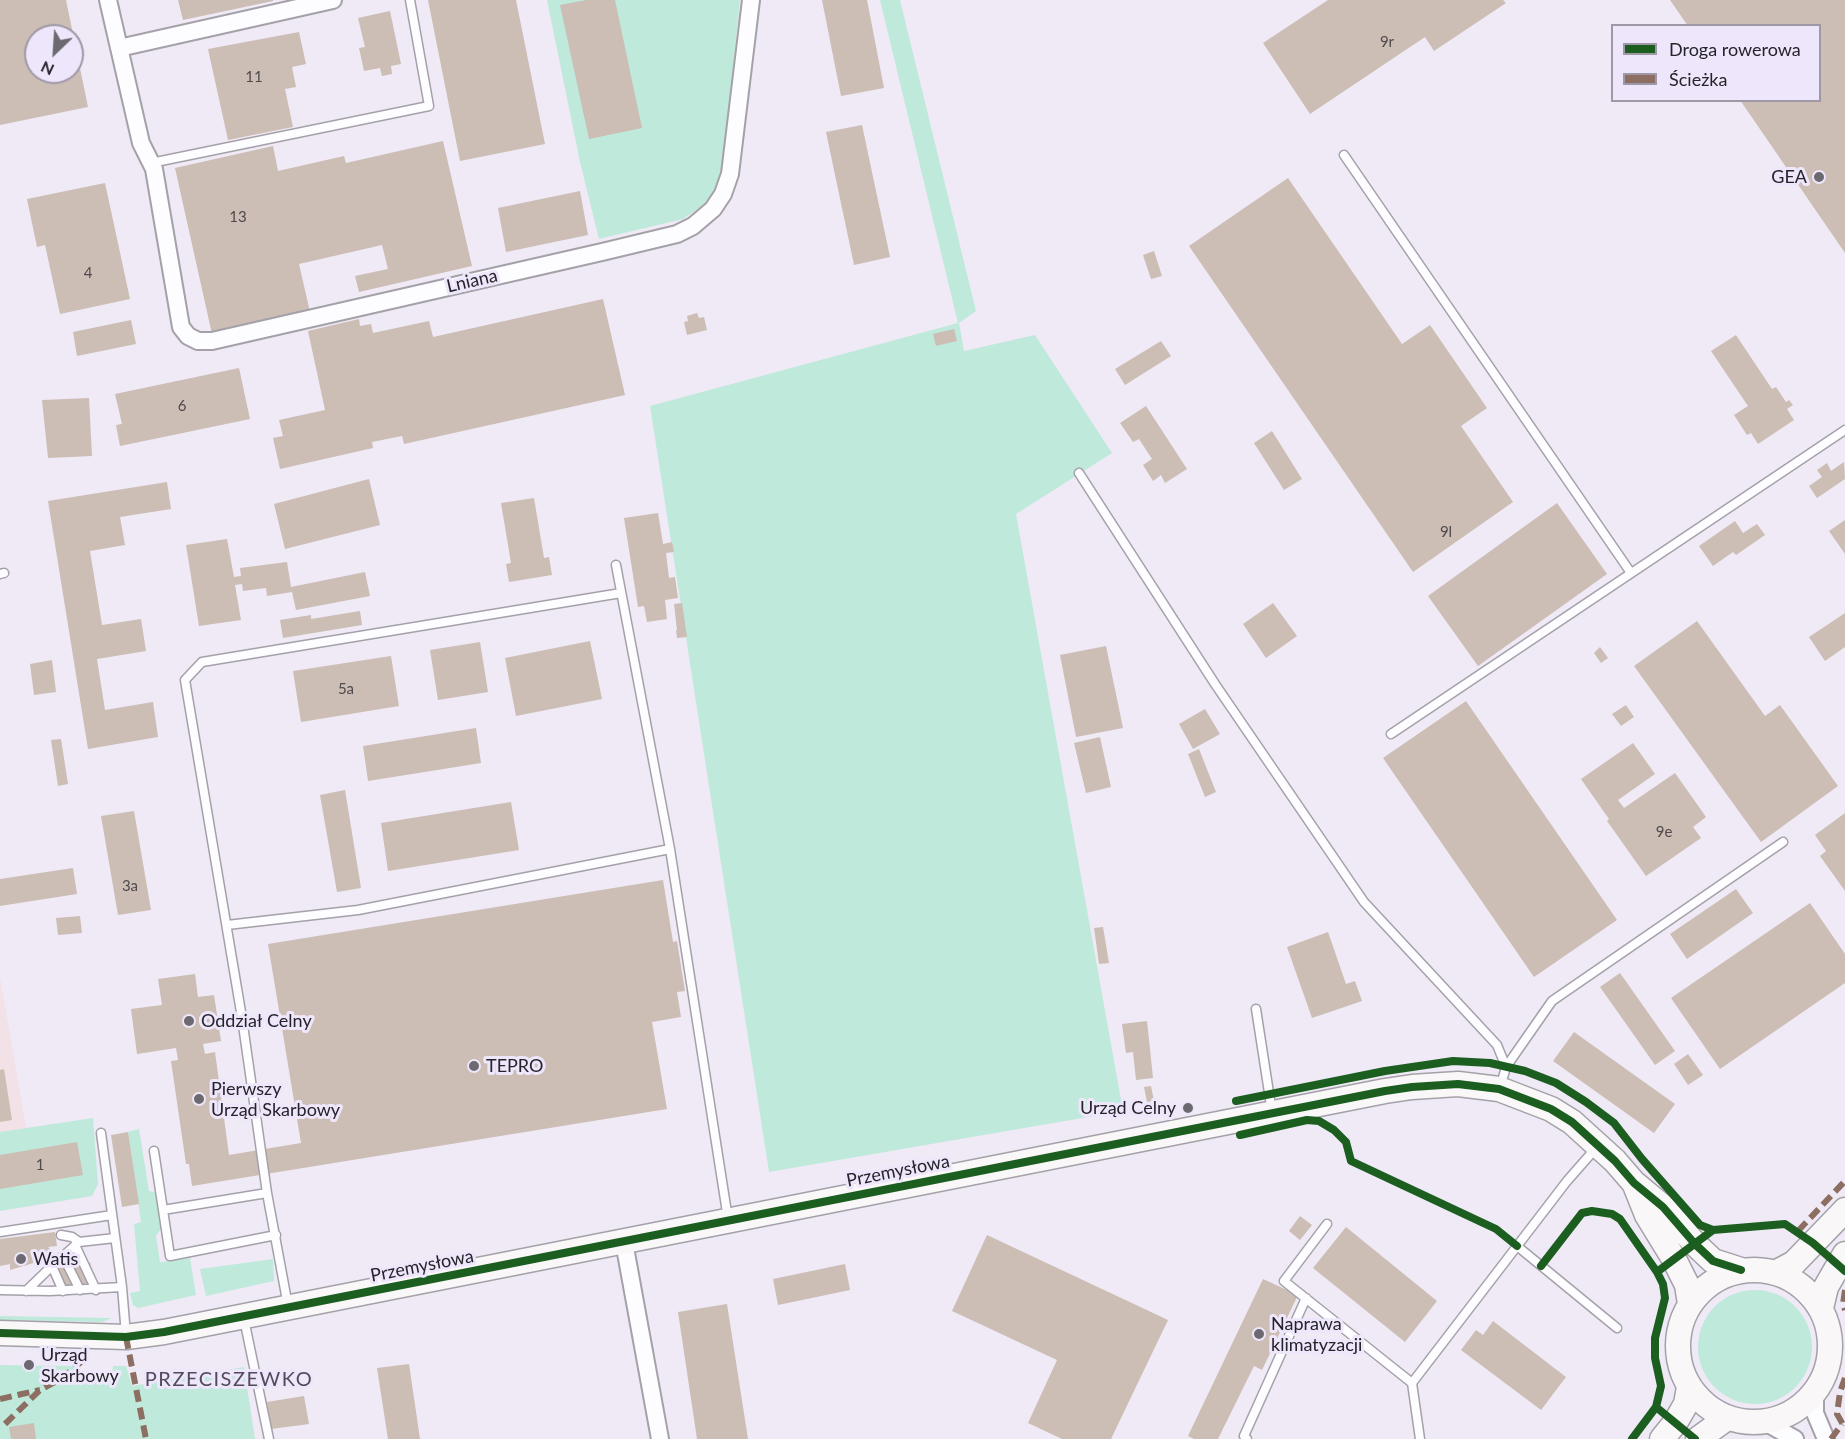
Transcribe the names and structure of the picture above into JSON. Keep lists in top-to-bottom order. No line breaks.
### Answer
{"streets":{"street":["Lniana","Przemysłowa"]},"districts":["PRZECISZEWKO"],"places":["GEA","Oddział Celny","TEPRO","Pierwszy Urząd Skarbowy","Urząd Celny","Watis","Naprawa klimatyzacji","Urząd Skarbowy"],"house_numbers":["9r","11","13","4","6","9l","5a","9e","3a","1"],"legend":["Droga rowerowa","Ścieżka"],"north":"bottom left"}
